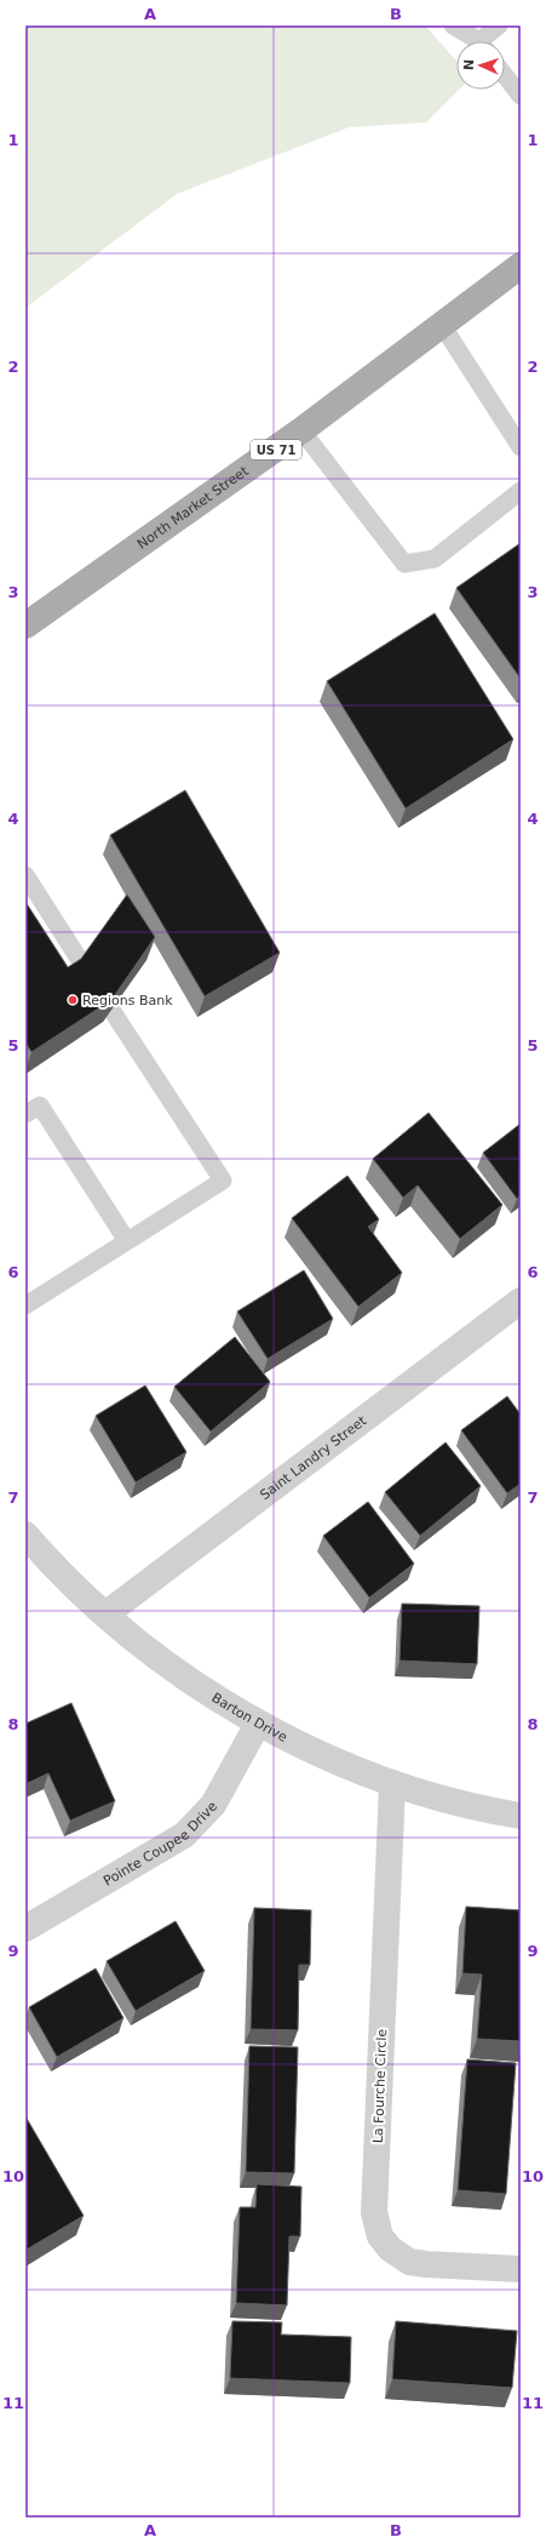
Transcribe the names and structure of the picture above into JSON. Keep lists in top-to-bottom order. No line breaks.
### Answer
{"streets":{"main road":["US 71","North Market Street"],"street":["Saint Landry Street","Barton Drive","Pointe Coupee Drive","La Fourche Circle"]},"crossings":[["Saint Landry Street","Barton Drive"],["Barton Drive","Pointe Coupee Drive"],["Barton Drive","La Fourche Circle"]],"places":["Regions Bank"],"north":"left","grid":{"columns":["A","B"],"rows":["1","2","3","4","5","6","7","8","9","10","11"]}}
